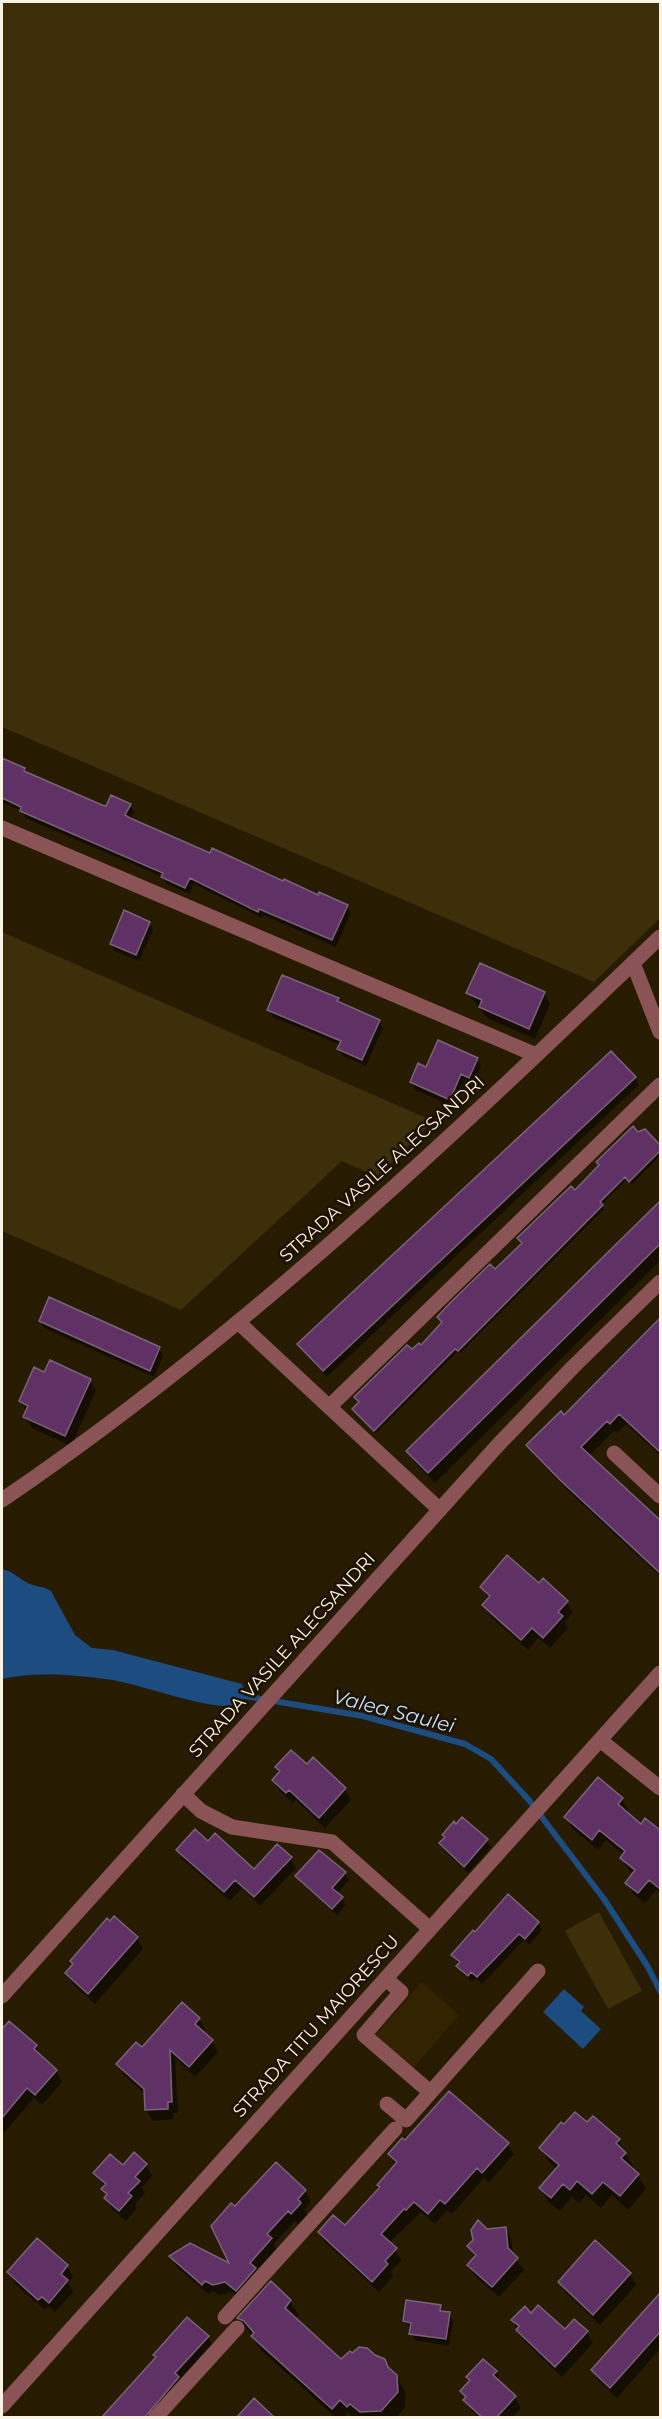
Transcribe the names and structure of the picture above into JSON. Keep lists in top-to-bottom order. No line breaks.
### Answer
{"streets":{"street":["STRADA VASILE ALECSANDRI","STRADA TITU MAIORESCU"]},"water":["Valea Saulei"]}
